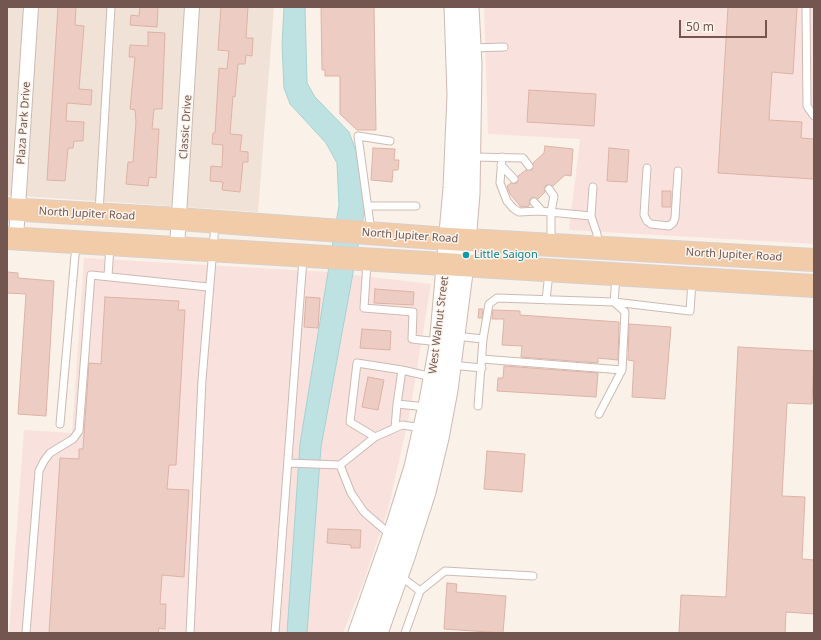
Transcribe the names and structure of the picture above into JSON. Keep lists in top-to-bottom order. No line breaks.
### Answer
{"streets":{"main road":["North Jupiter Road","West Walnut Street"],"street":["Plaza Park Drive","Classic Drive"]},"crossings":[["Plaza Park Drive","North Jupiter Road"],["Classic Drive","North Jupiter Road"],["North Jupiter Road","West Walnut Street"]],"places":["Little Saigon"],"scale_bar":"50 m"}
